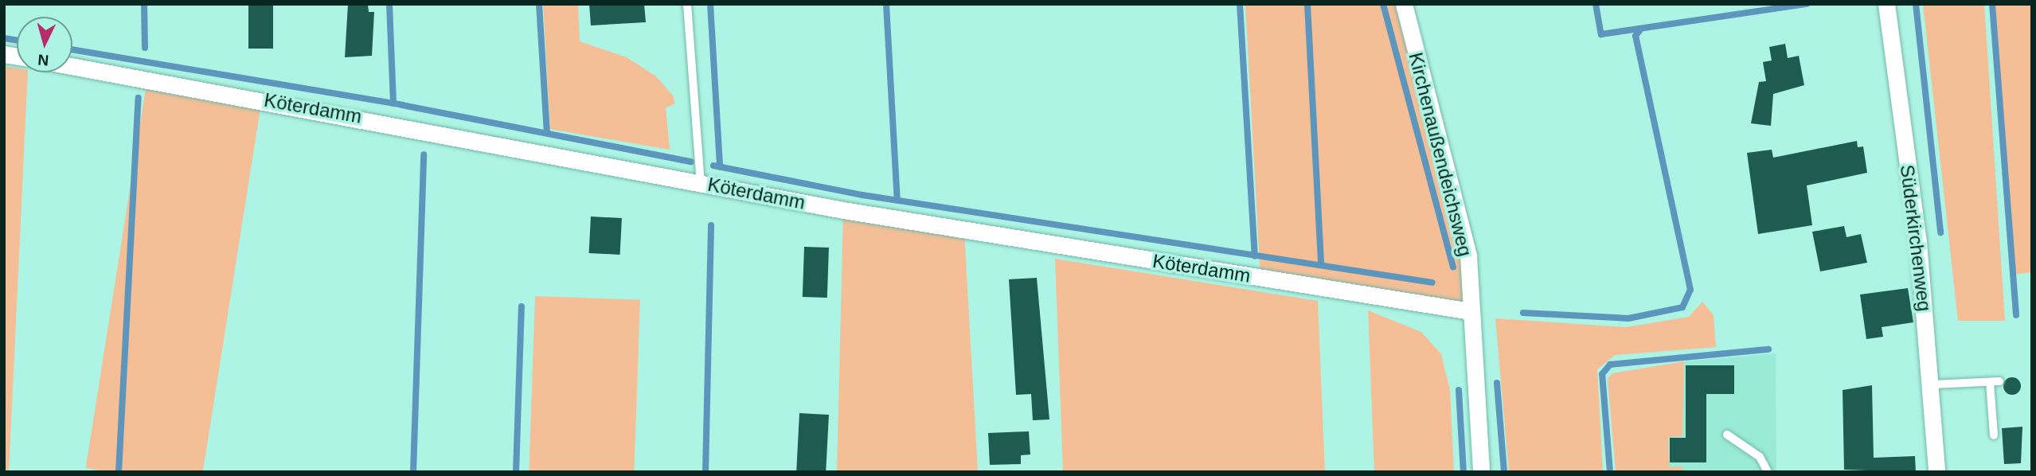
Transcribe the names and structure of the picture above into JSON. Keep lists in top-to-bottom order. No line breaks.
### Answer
{"streets":{"street":["Köterdamm","Kirchenaußendeichsweg","Süderkirchenweg"]},"crossings":[["Köterdamm","Kirchenaußendeichsweg"]],"north":"bottom"}
